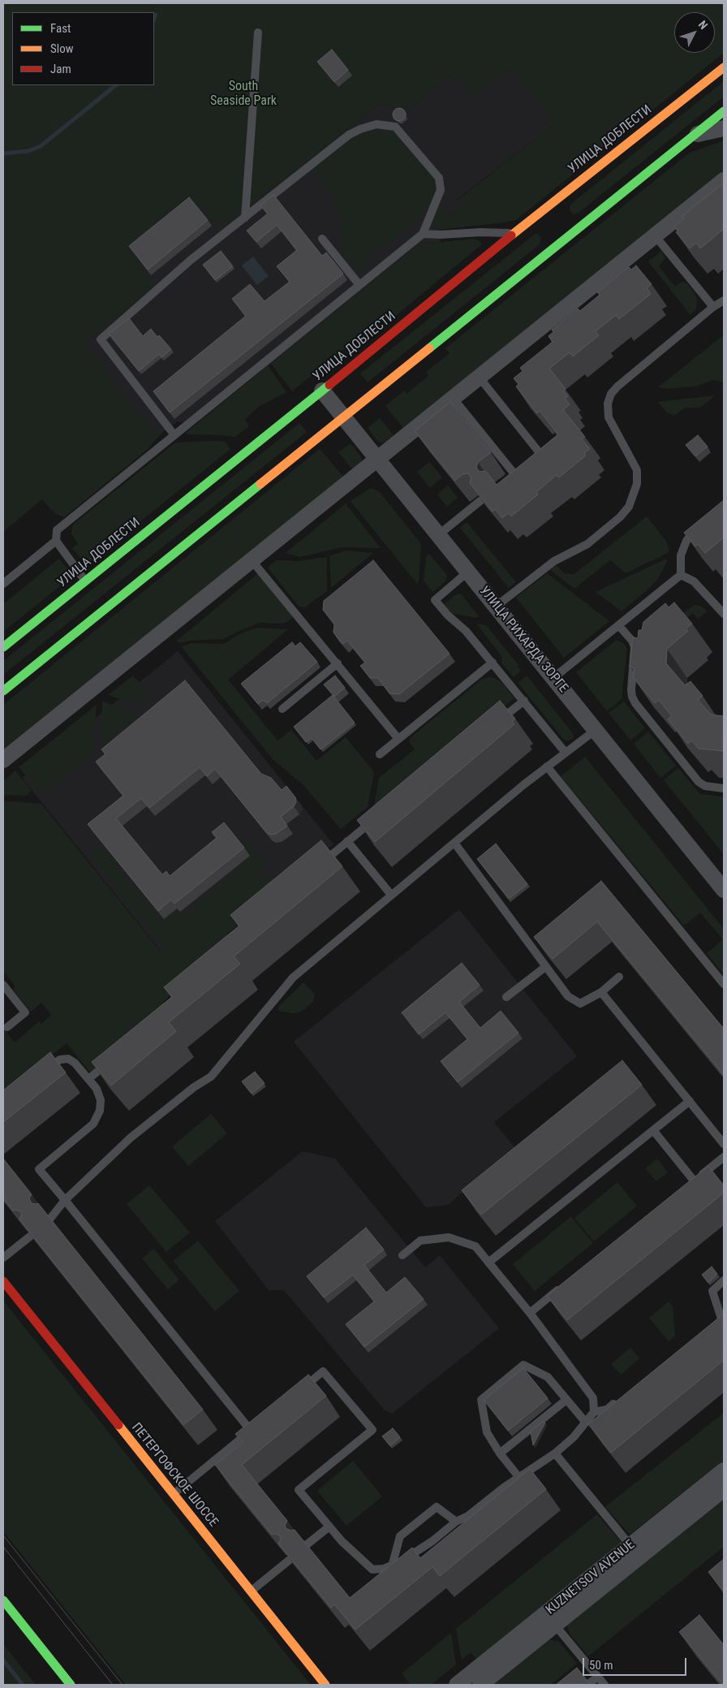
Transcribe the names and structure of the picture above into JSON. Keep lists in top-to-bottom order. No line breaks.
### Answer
{"streets":{"main road":["УЛИЦА ДОБЛЕСТИ","ПЕТЕРГОФСКОЕ ШОССЕ"],"street":["УЛИЦА РИХАРДА ЗОРГЕ","KUZNETSOV AVENUE"]},"crossings":[["УЛИЦА ДОБЛЕСТИ","УЛИЦА РИХАРДА ЗОРГЕ"]],"parks":["South Seaside Park"],"legend":["Fast","Slow","Jam"],"scale_bar":"50 m","north":"top right"}
